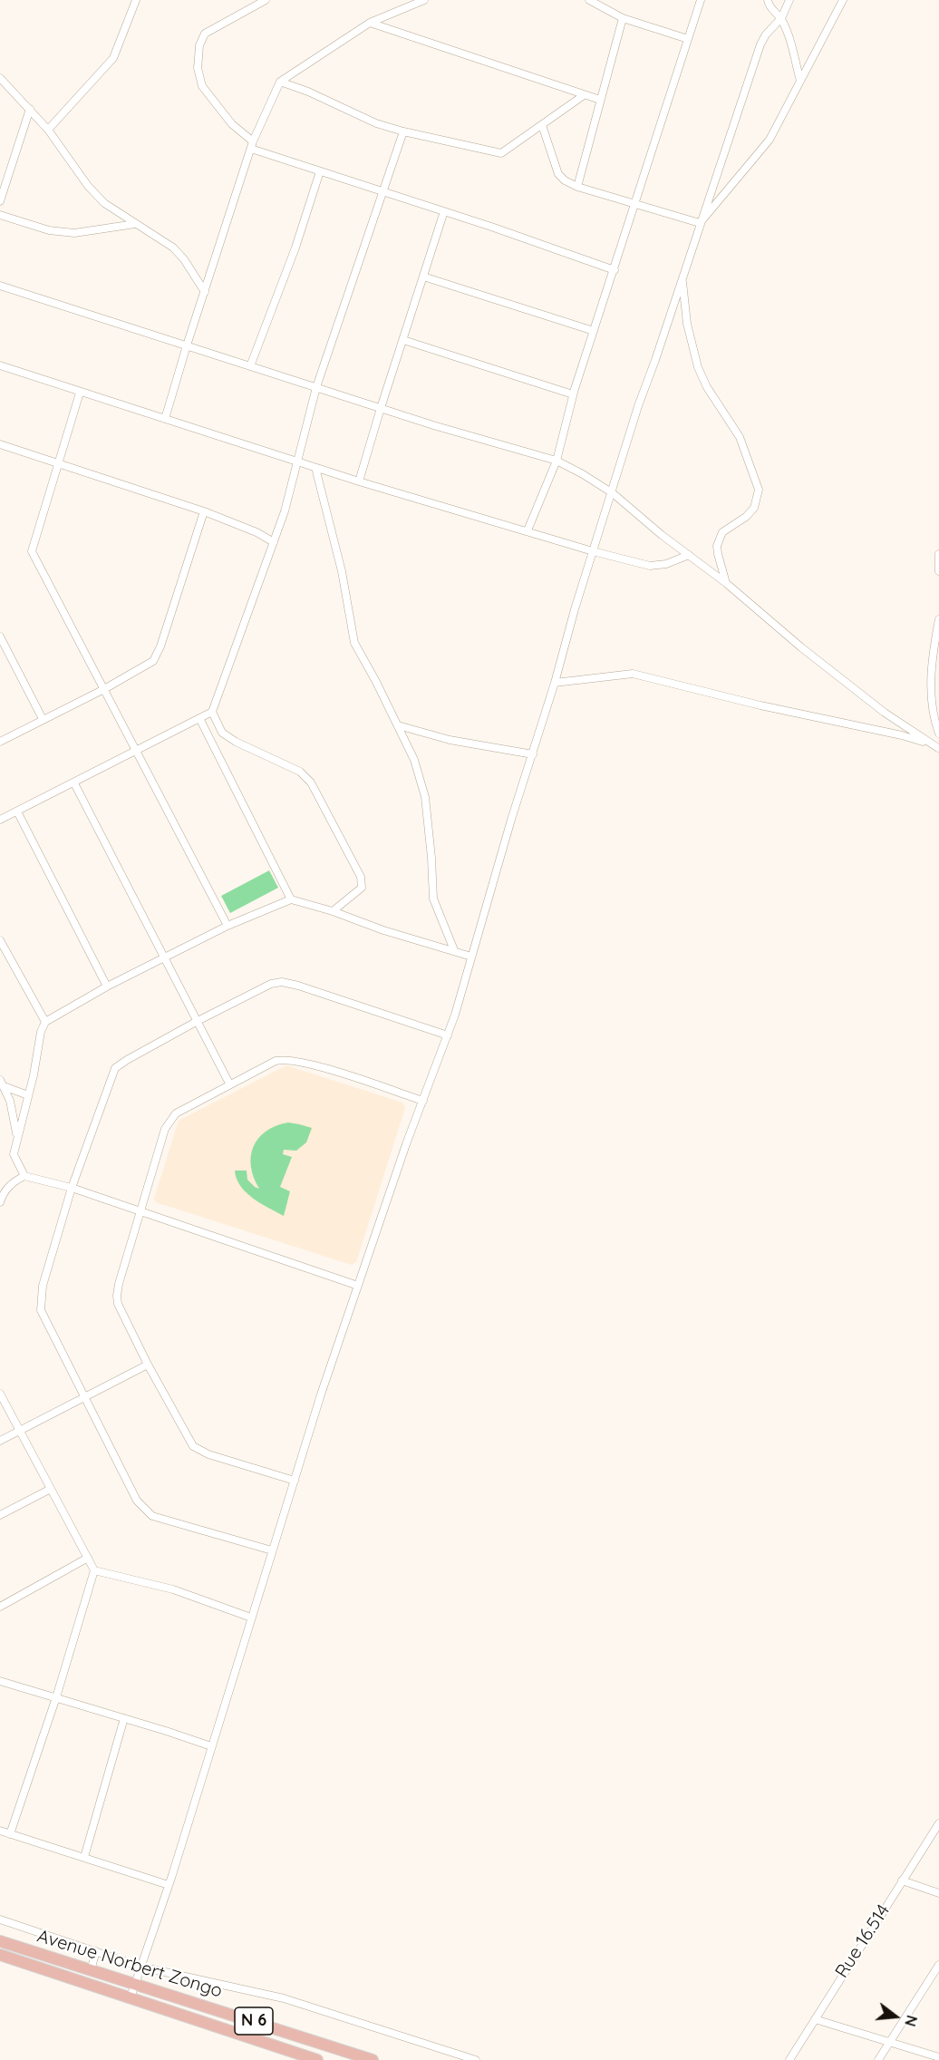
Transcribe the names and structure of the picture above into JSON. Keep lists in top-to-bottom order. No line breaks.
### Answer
{"streets":{"main road":["Avenue Norbert Zongo","N 6"],"street":["Rue 16.514"]},"north":"right"}
